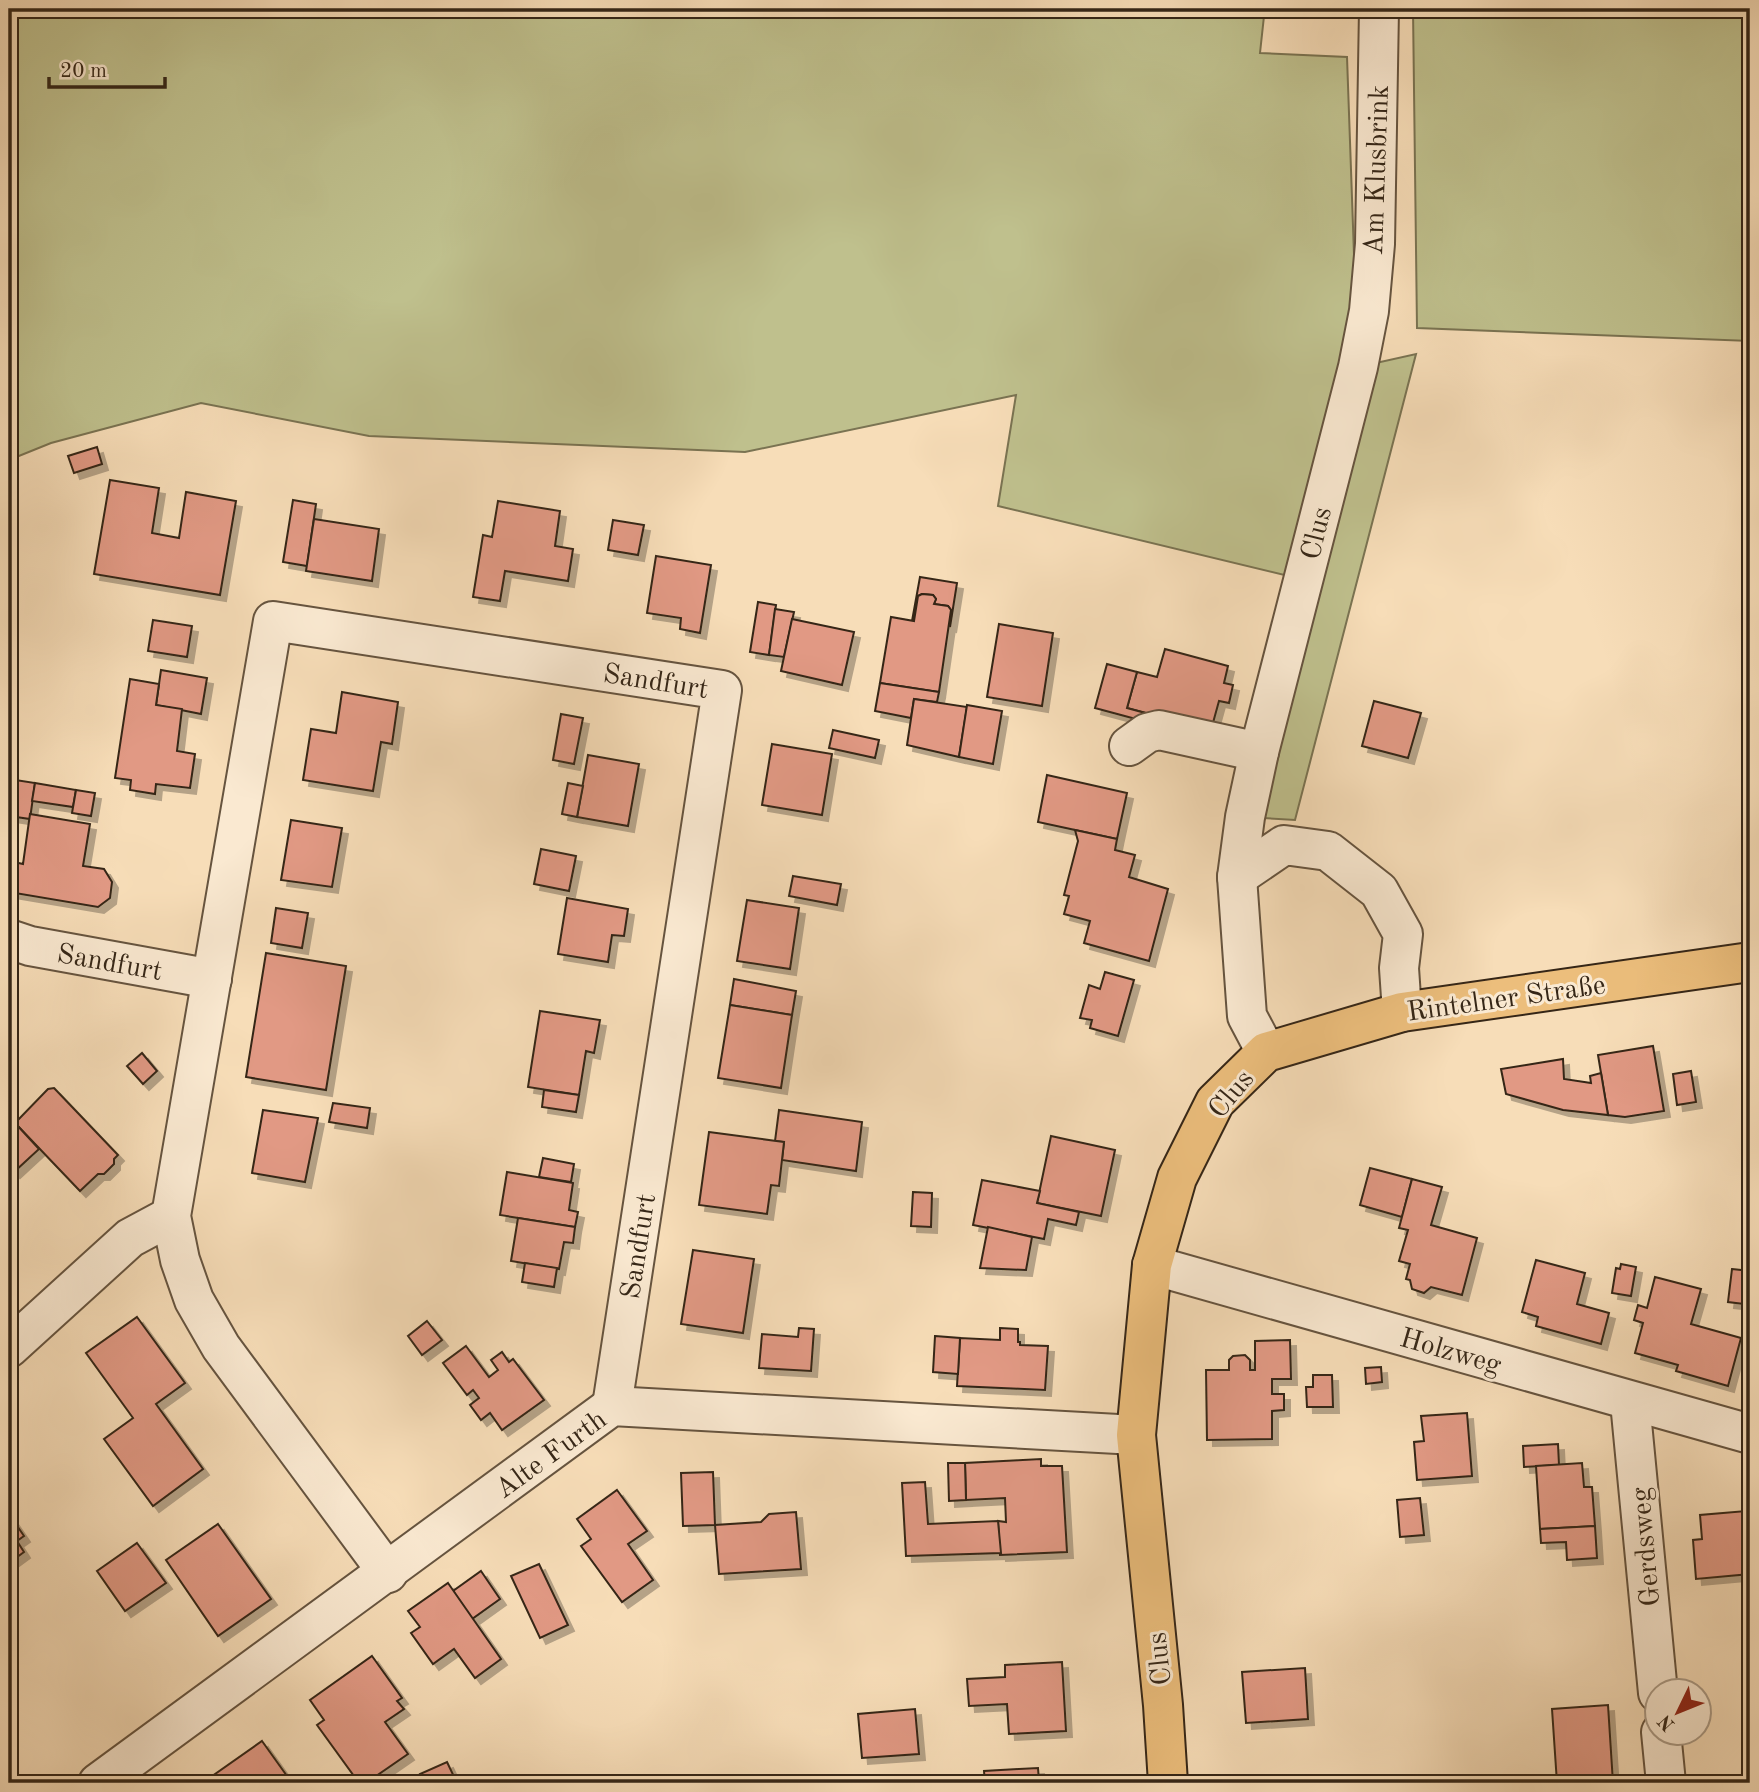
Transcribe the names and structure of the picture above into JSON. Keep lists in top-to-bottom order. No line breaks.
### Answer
{"streets":{"main road":["Clus","Rintelner Straße"],"street":["Am Klusbrink","Sandfurt","Holzweg","Alte Furth","Gerdsweg"]},"crossings":[["Am Klusbrink","Clus"],["Clus","Rintelner Straße"],["Clus","Holzweg"],["Clus","Alte Furth"],["Sandfurt","Alte Furth"],["Holzweg","Gerdsweg"]],"scale_bar":"20 m","north":"bottom left"}
